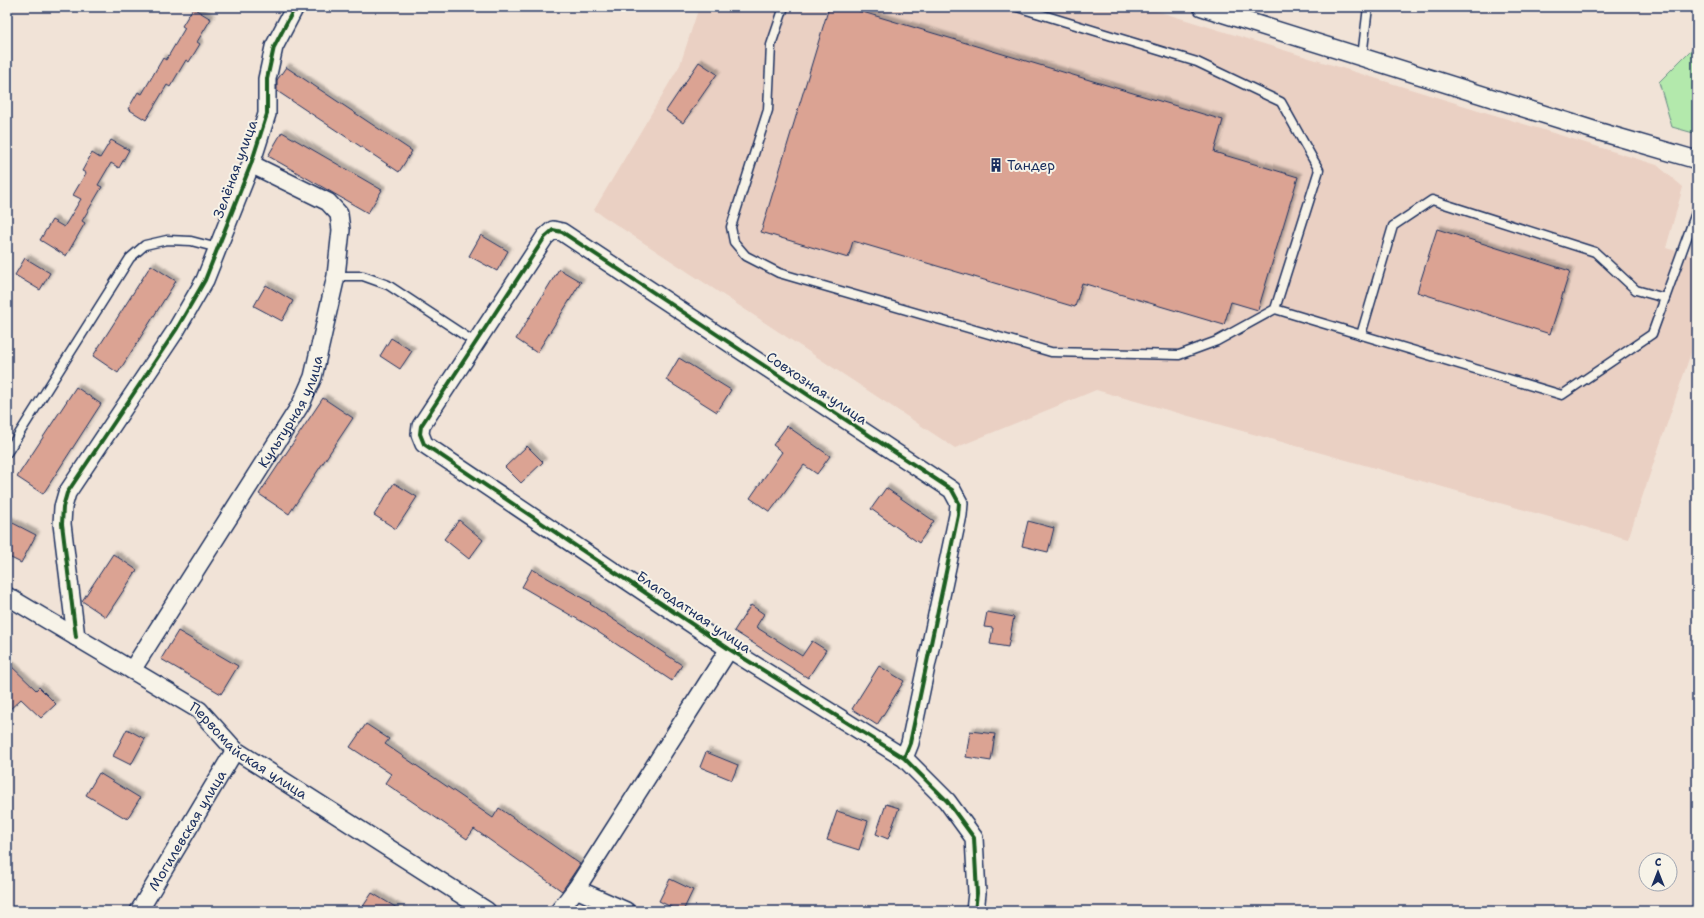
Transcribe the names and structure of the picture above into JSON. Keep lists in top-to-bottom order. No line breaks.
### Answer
{"streets":{"street":["Зелёная улица","Совхозная улица","Культурная улица","Благодатная улица","Первомайская улица","Могилевская улица"]},"crossings":[["Зелёная улица","Культурная улица"],["Зелёная улица","Первомайская улица"],["Совхозная улица","Благодатная улица"],["Культурная улица","Первомайская улица"],["Первомайская улица","Могилевская улица"]],"places":{"building":["Тандер"]},"north":"top"}
